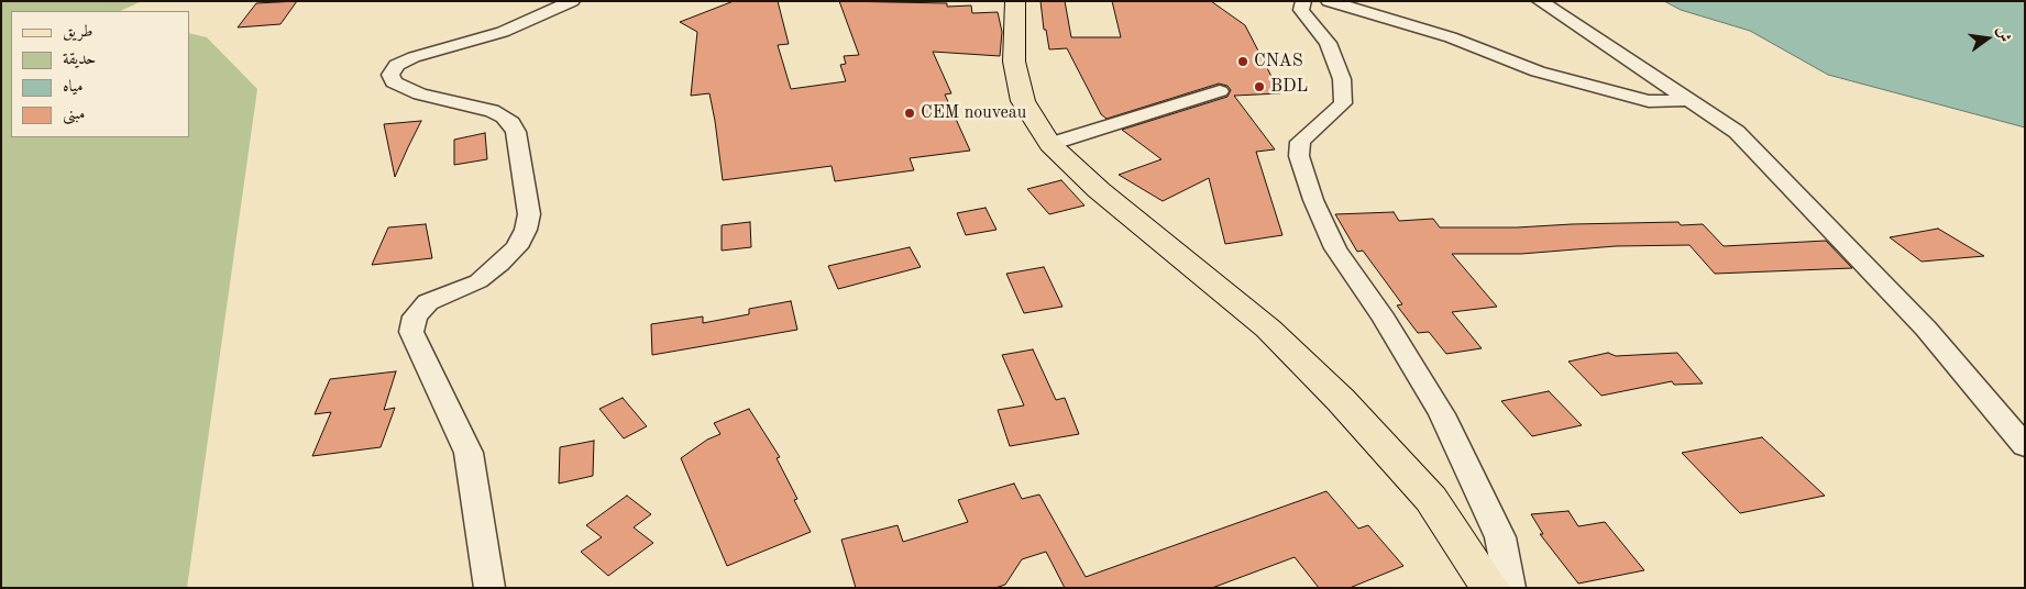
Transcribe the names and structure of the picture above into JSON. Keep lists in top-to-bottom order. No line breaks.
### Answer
{"places":["CNAS","BDL","CEM nouveau"],"legend":["طريق","حديقة","مياه","مبنى"],"north":"right"}
